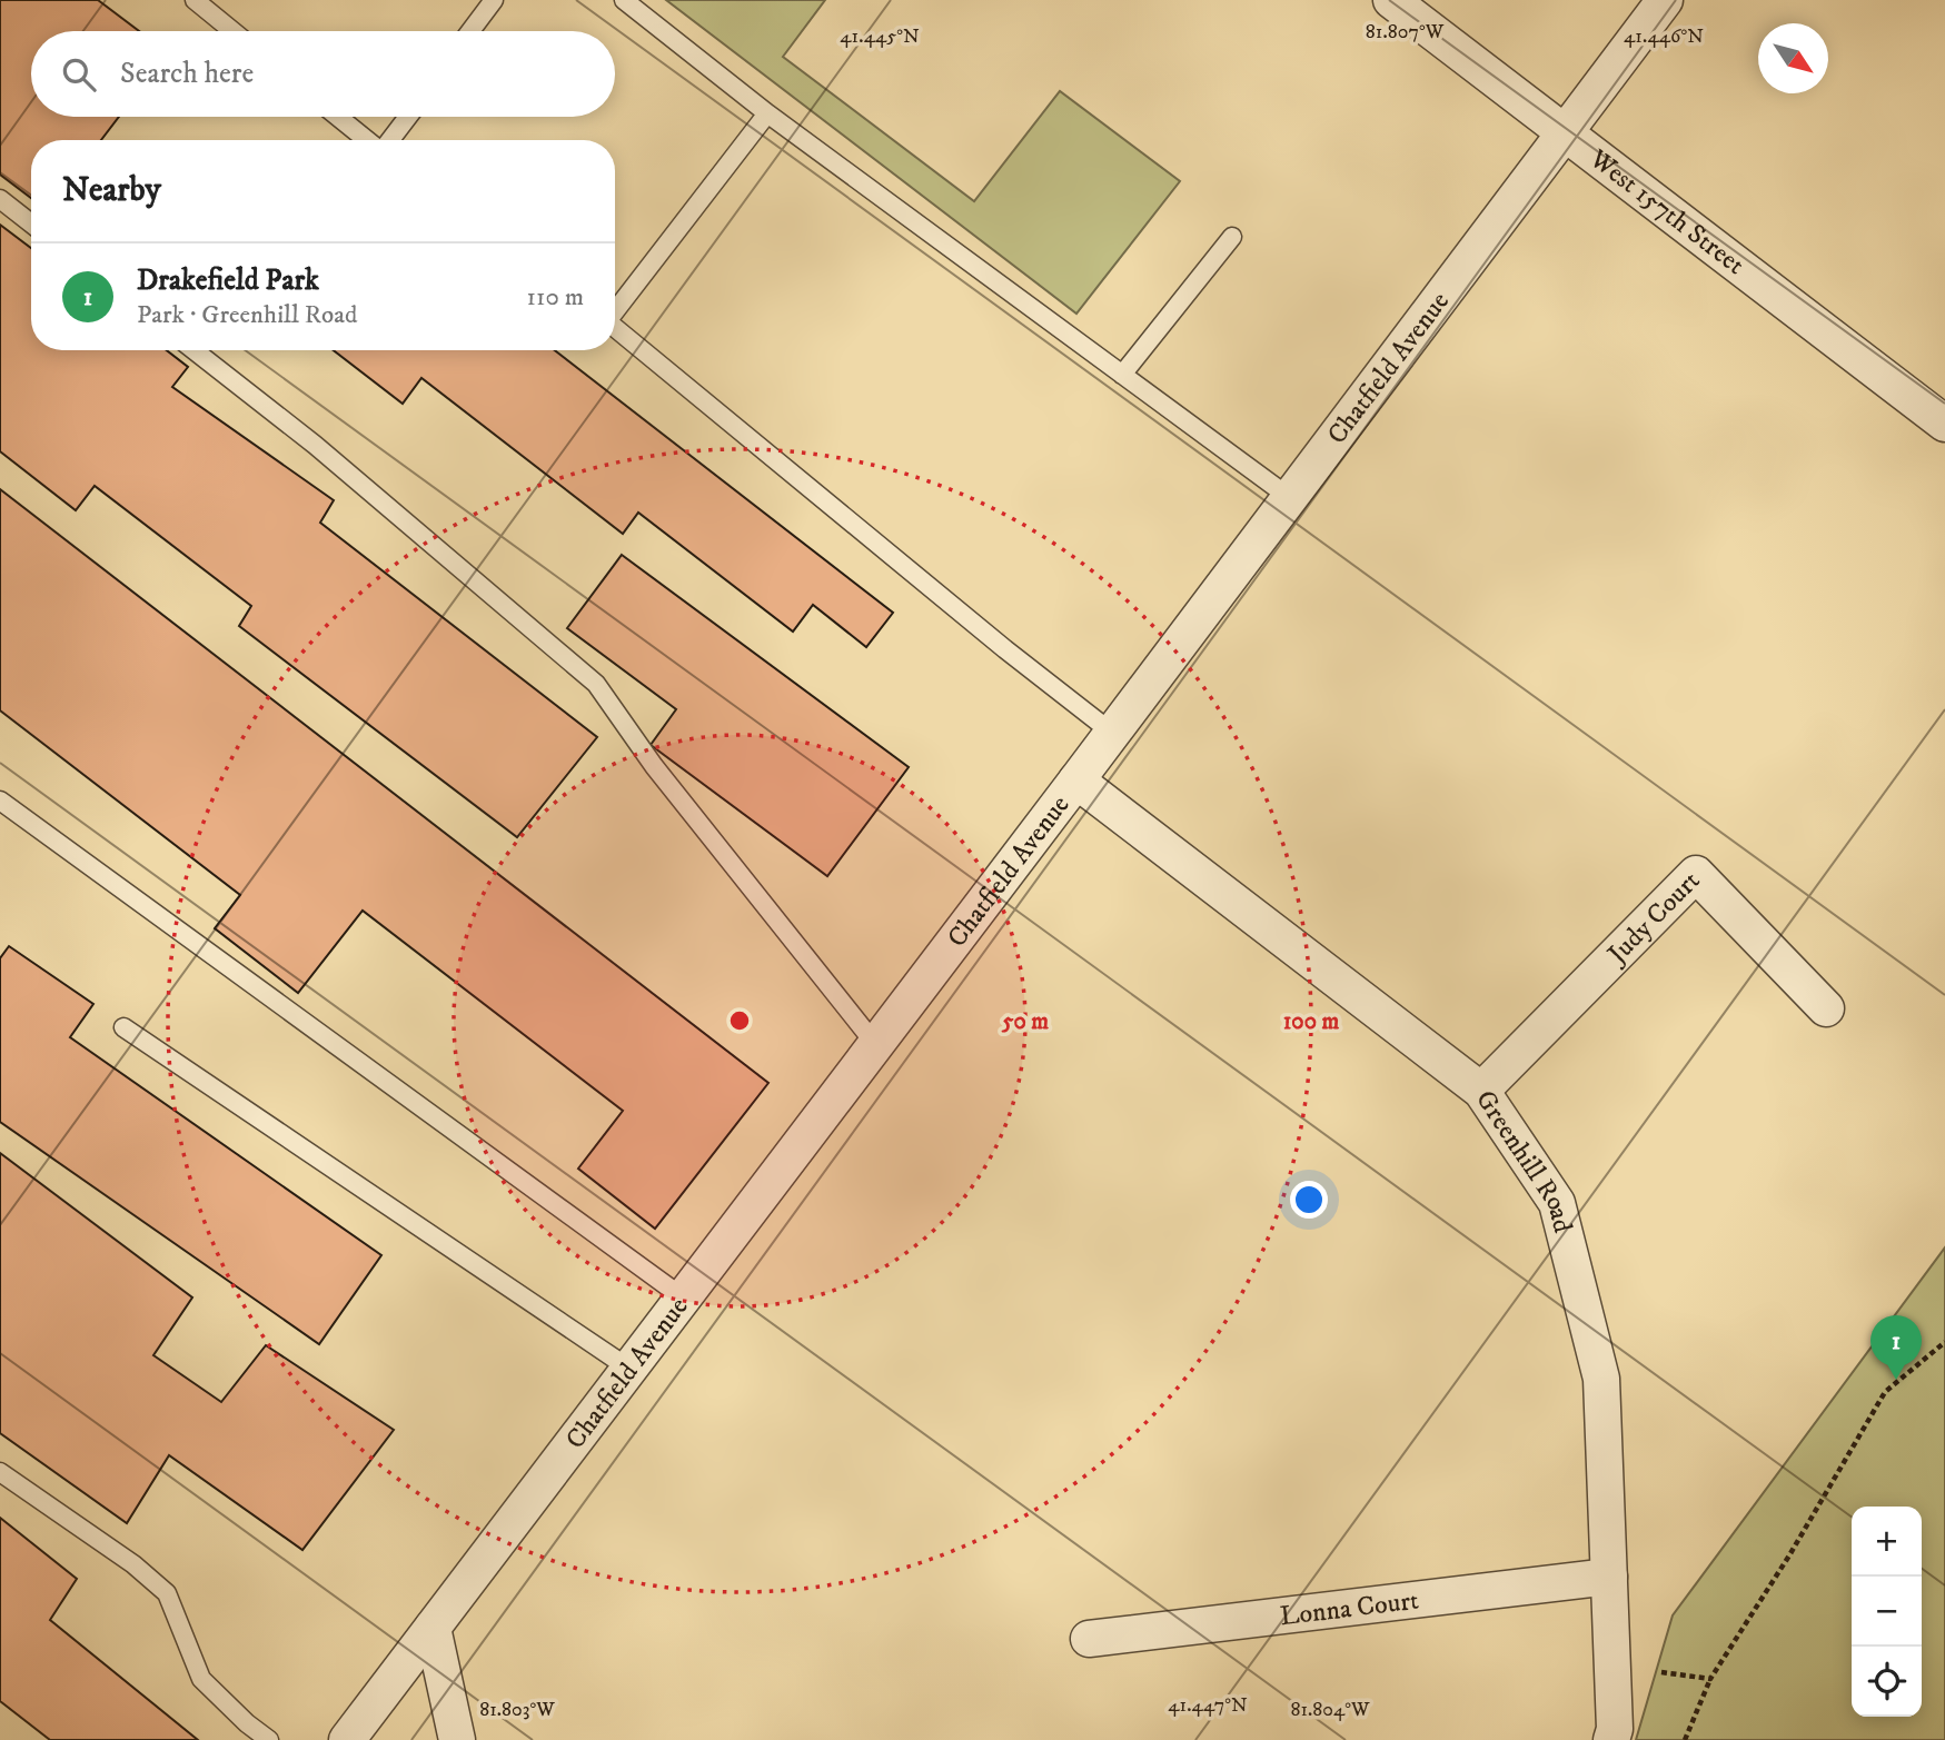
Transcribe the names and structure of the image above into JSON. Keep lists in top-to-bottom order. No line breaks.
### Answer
{"streets":{"street":["West 157th Street","Chatfield Avenue","Judy Court","Greenhill Road","Lonna Court"]},"crossings":[["West 157th Street","Chatfield Avenue"],["Chatfield Avenue","Greenhill Road"],["Judy Court","Greenhill Road"],["Greenhill Road","Lonna Court"]],"north":"bottom right","page":{"search":"Search here","heading":"Nearby","list":[{"mark":"1","name":"Drakefield Park","note":"Park · Greenhill Road","value":"110 m"}],"pins":"1","map_buttons":["+","−"]},"coordinates":["81.807°W","41.446°N","41.445°N","41.447°N","81.803°W","81.804°W"],"rings":["50 m","100 m"]}
